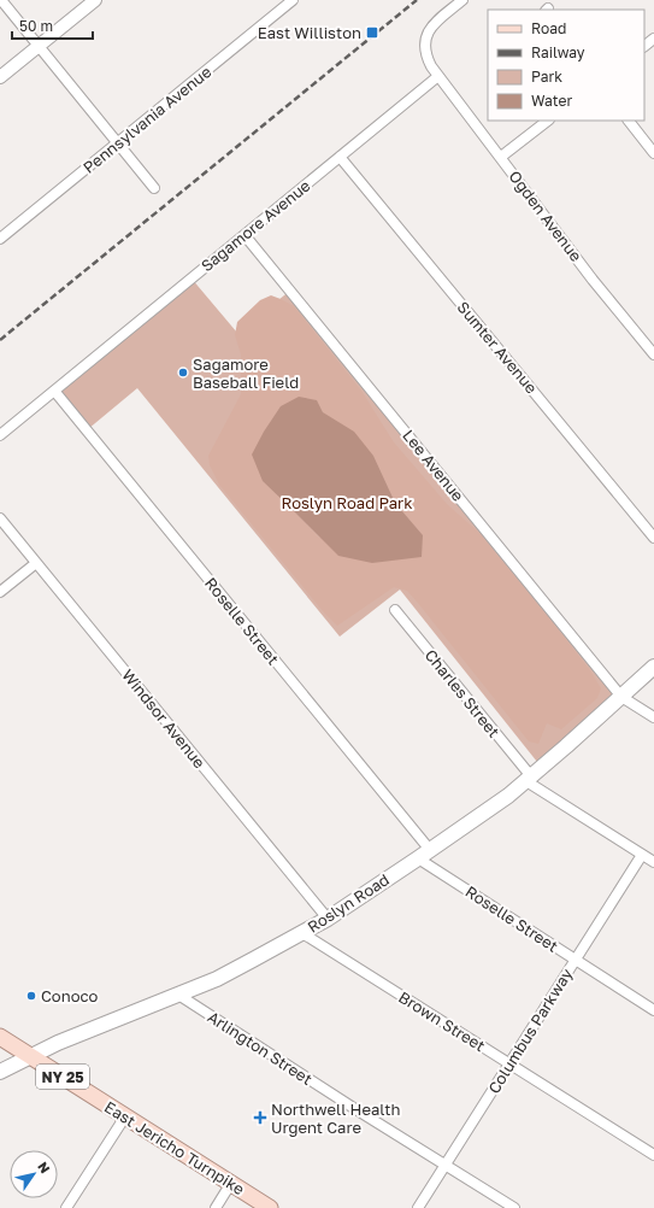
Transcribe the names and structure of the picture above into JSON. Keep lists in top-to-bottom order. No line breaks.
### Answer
{"streets":{"main road":["Roslyn Road","NY 25","East Jericho Turnpike"],"street":["Pennsylvania Avenue","Ogden Avenue","Sagamore Avenue","Sumter Avenue","Lee Avenue","Roselle Street","Charles Street","Windsor Avenue","Brown Street","Columbus Parkway","Arlington Street"]},"crossings":[["Ogden Avenue","Sagamore Avenue"],["Sagamore Avenue","Sumter Avenue"],["Sagamore Avenue","Lee Avenue"],["Sagamore Avenue","Roselle Street"],["Lee Avenue","Roslyn Road"],["Roselle Street","Roslyn Road"],["Roselle Street","Columbus Parkway"],["Charles Street","Roslyn Road"],["Charles Street","Columbus Parkway"],["Windsor Avenue","Roslyn Road"],["Roslyn Road","Brown Street"],["Roslyn Road","Arlington Street"],["Roslyn Road","NY 25"],["Roslyn Road","East Jericho Turnpike"],["Brown Street","Columbus Parkway"],["Columbus Parkway","Arlington Street"],["NY 25","East Jericho Turnpike"]],"parks":["Roslyn Road Park"],"places":{"transit":["East Williston"],"other":["Sagamore Baseball Field","Conoco"],"health":["Northwell Health Urgent Care"]},"legend":["Road","Railway","Park","Water"],"scale_bar":"50 m","north":"top right"}
